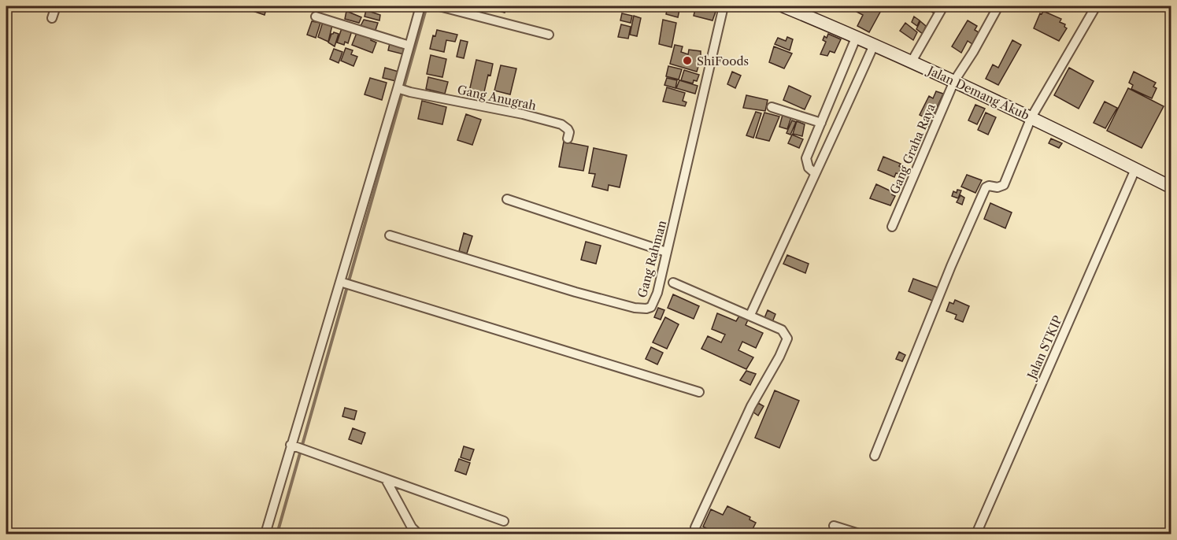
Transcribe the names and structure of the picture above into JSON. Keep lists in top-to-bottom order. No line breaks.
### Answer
{"streets":{"street":["Jalan Demang Akub","Gang Anugrah","Gang Graha Raya","Gang Rahman","Jalan STKIP"]},"crossings":[["Jalan Demang Akub","Gang Graha Raya"],["Jalan Demang Akub","Jalan STKIP"]],"places":["ShiFoods"]}
